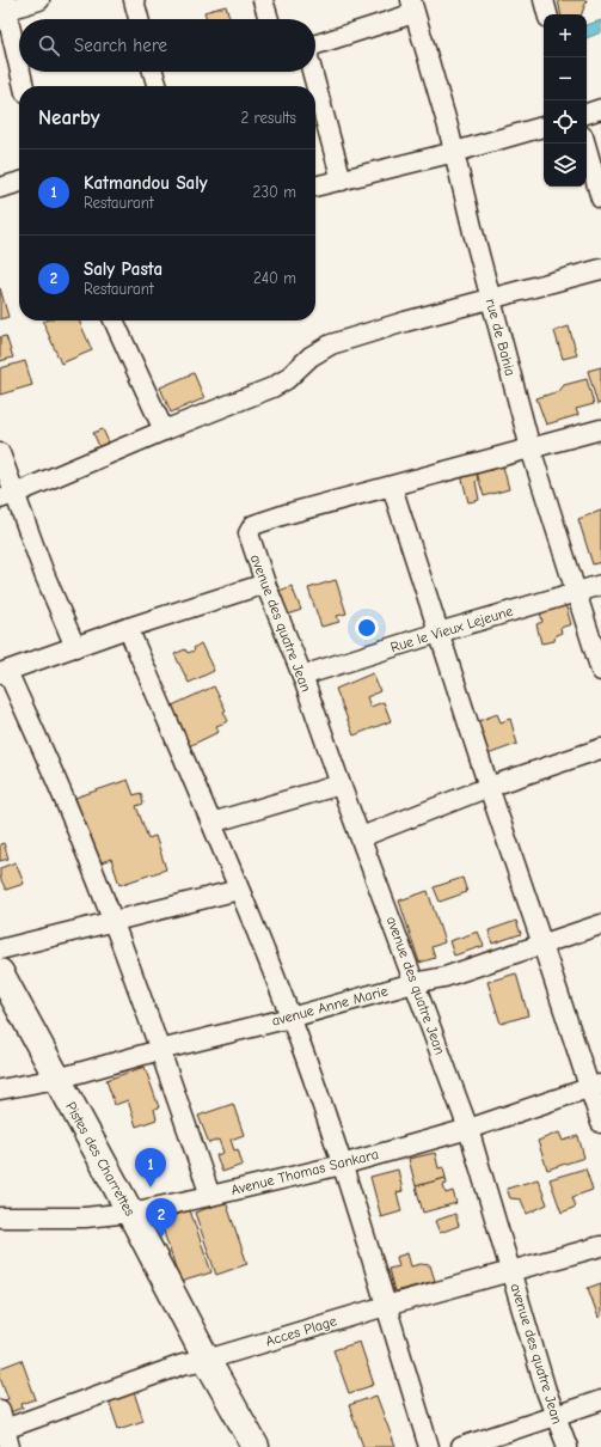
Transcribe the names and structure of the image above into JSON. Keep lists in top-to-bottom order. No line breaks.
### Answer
{"streets":{"main road":["Pistes des Charrettes"],"street":["rue de Bahia","avenue des quatre Jean","Rue le Vieux Lejeune","avenue Anne Marie","Avenue Thomas Sankara","Acces Plage"]},"crossings":[["rue de Bahia","Rue le Vieux Lejeune"],["avenue des quatre Jean","Rue le Vieux Lejeune"],["avenue des quatre Jean","avenue Anne Marie"],["avenue des quatre Jean","Avenue Thomas Sankara"],["avenue des quatre Jean","Acces Plage"],["avenue Anne Marie","Pistes des Charrettes"],["Pistes des Charrettes","Avenue Thomas Sankara"],["Pistes des Charrettes","Acces Plage"]],"page":{"map_buttons":["+","−"],"search":"Search here","heading":["Nearby","2 results"],"list":[{"mark":"1","name":"Katmandou Saly","note":"Restaurant","value":"230 m"},{"mark":"2","name":"Saly Pasta","note":"Restaurant","value":"240 m"}],"pins":["1","2"]}}
